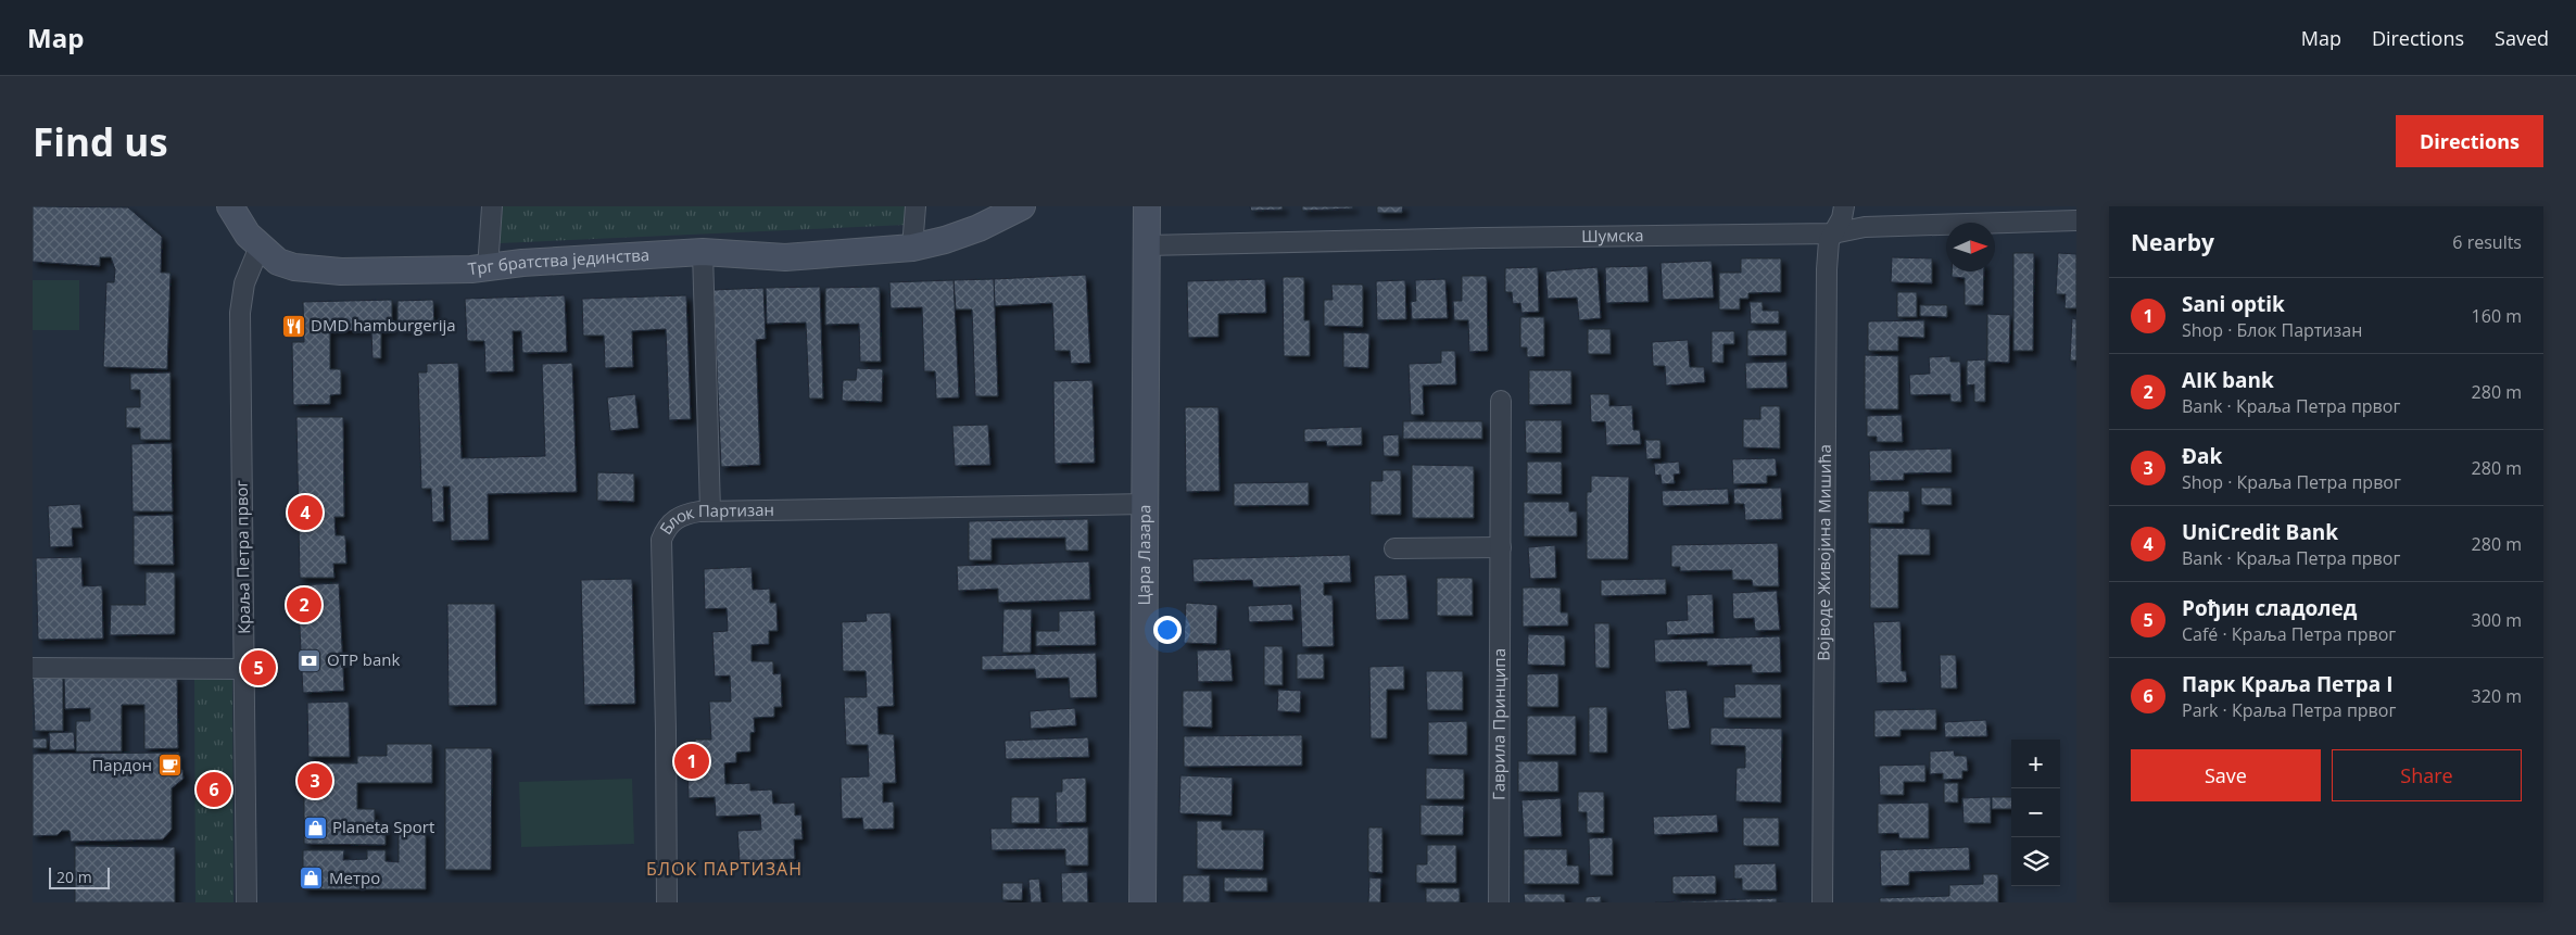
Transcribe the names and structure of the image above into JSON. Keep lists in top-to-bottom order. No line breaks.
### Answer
{"streets":{"street":["Шумска","Трг братства јединства","Блок Партизан","Војводе Живојина Мишића","Цара Лазара","Краља Петра првог","Гаврила Принципа"]},"crossings":[["Шумска","Војводе Живојина Мишића"],["Шумска","Цара Лазара"],["Трг братства јединства","Краља Петра првог"],["Блок Партизан","Цара Лазара"]],"districts":["БЛОК ПАРТИЗАН"],"places":{"restaurant":["DMD hamburgerija"],"bank":["OTP bank"],"cafe":["Пардон"],"shop":["Planeta Sport","Метро"]},"scale_bar":"20 m","north":"right","page":{"header":"Map","nav":["Map","Directions","Saved"],"buttons":["Directions",["Save","Share"]],"title":"Find us","heading":["Nearby","6 results"],"list":[{"mark":"1","name":"Sani optik","note":"Shop · Блок Партизан","value":"160 m"},{"mark":"2","name":"AIK bank","note":"Bank · Краља Петра првог","value":"280 m"},{"mark":"3","name":"Đak","note":"Shop · Краља Петра првог","value":"280 m"},{"mark":"4","name":"UniCredit Bank","note":"Bank · Краља Петра првог","value":"280 m"},{"mark":"5","name":"Рођин сладолед","note":"Café · Краља Петра првог","value":"300 m"},{"mark":"6","name":"Парк Краља Петра I","note":"Park · Краља Петра првог","value":"320 m"}],"pins":["4","2","5","1","3","6"],"map_buttons":["+","−"],"scale":"20 m"}}
